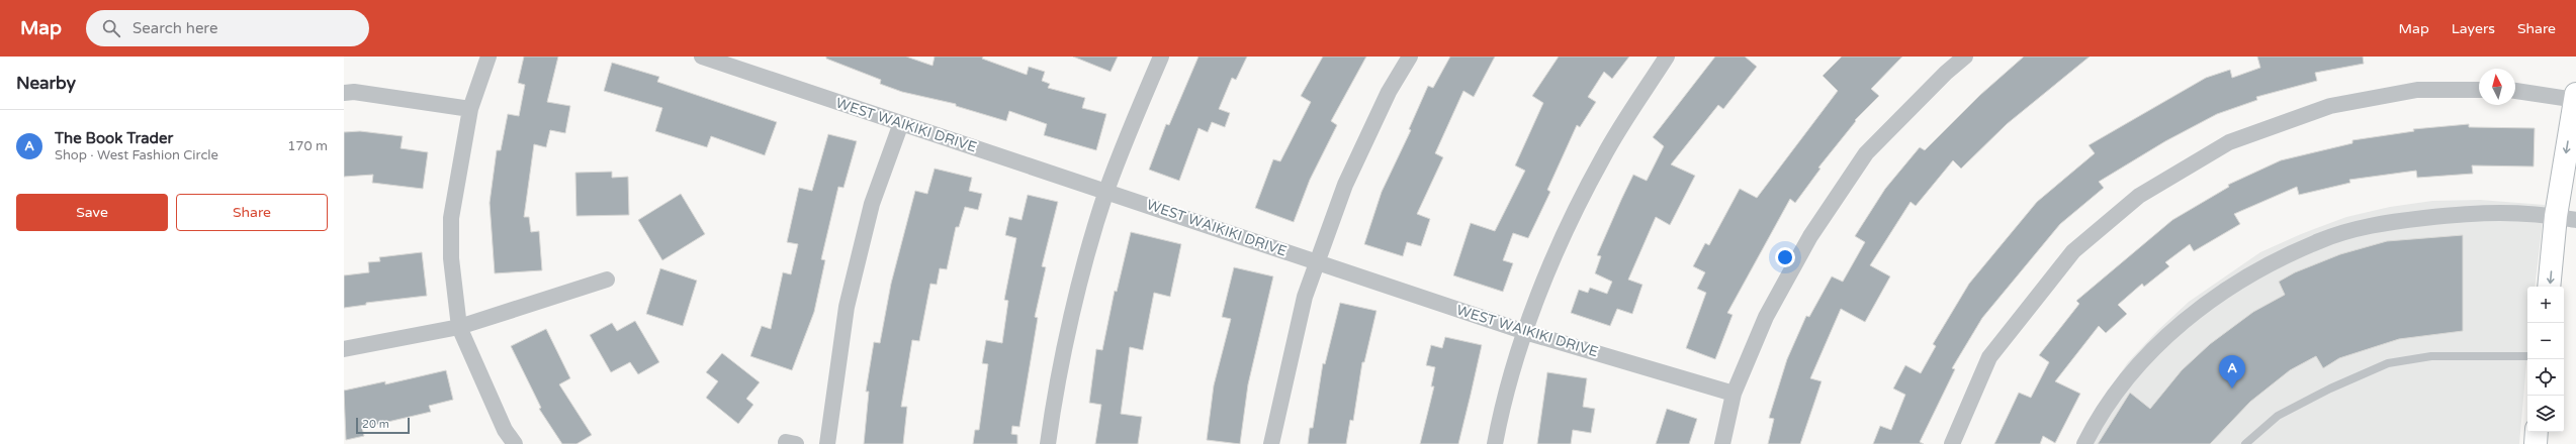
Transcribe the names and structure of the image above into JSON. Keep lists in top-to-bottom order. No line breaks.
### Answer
{"streets":{"street":["WEST WAIKIKI DRIVE"]},"scale_bar":"20 m","north":"top","page":{"header":"Map","search":"Search here","nav":["Map","Layers","Share"],"heading":"Nearby","list":[{"mark":"A","name":"The Book Trader","note":"Shop · West Fashion Circle","value":"170 m"}],"buttons":["Save","Share"],"map_buttons":["+","−"],"pins":"A","scale":"20 m"}}
